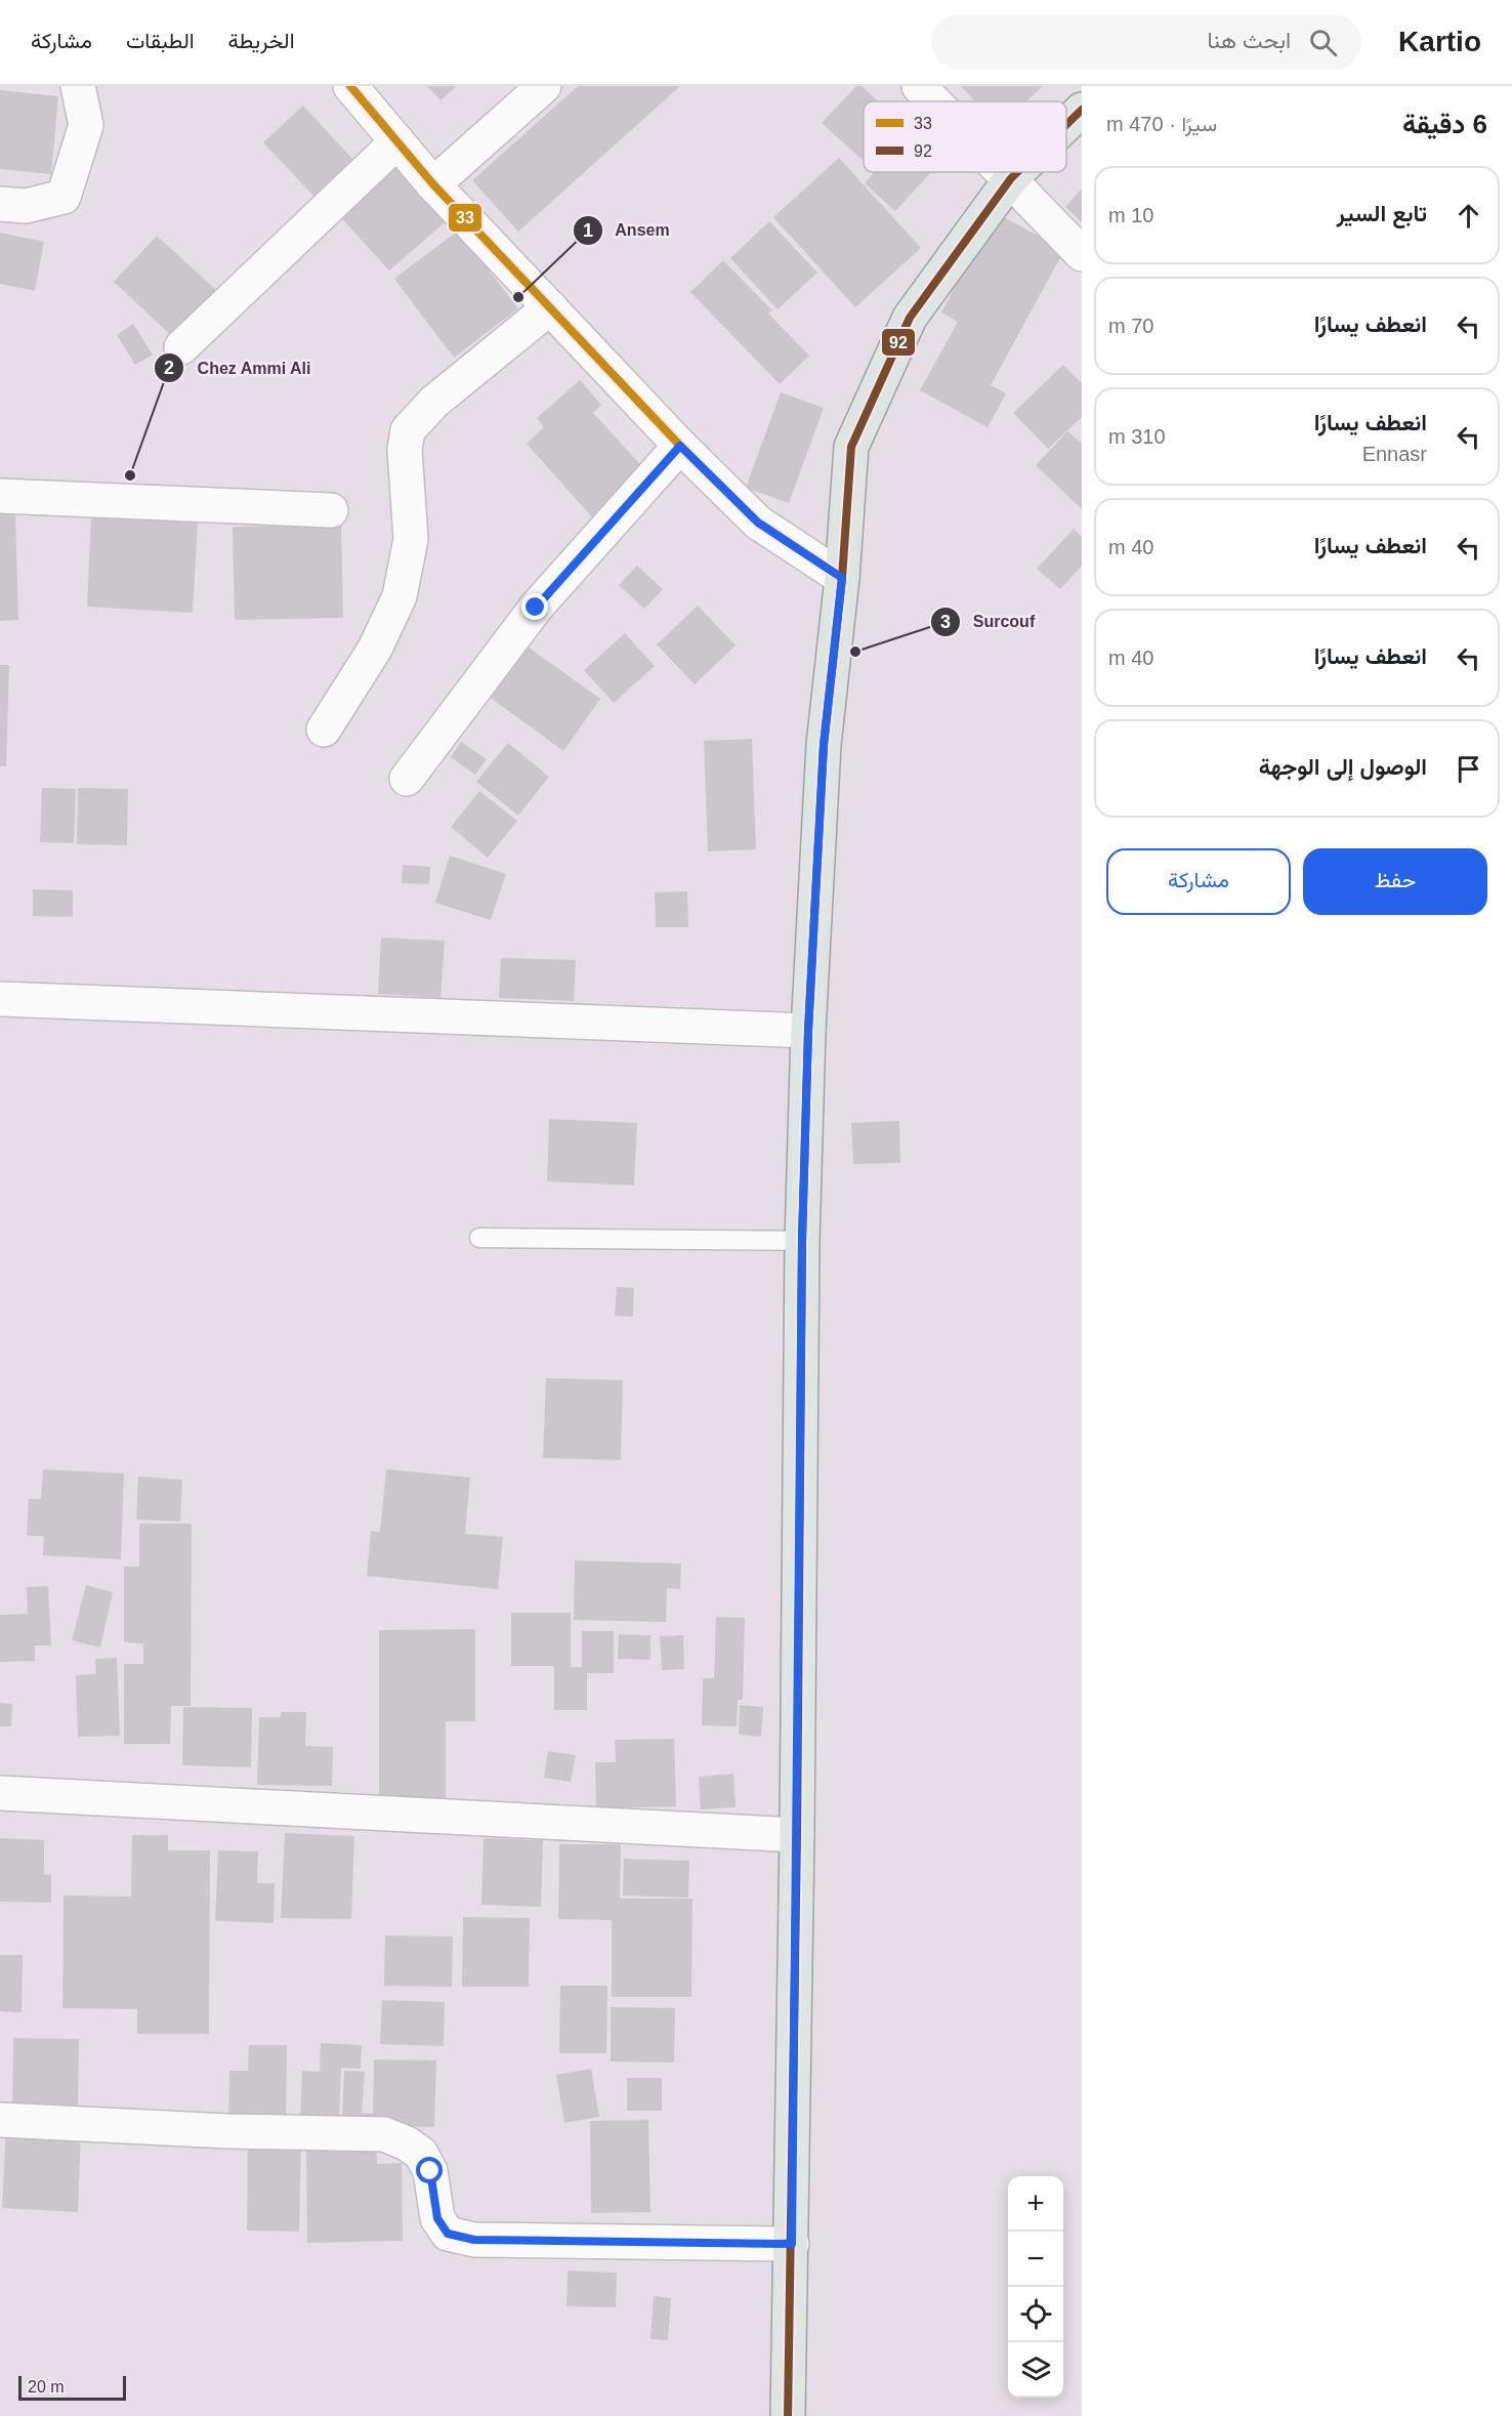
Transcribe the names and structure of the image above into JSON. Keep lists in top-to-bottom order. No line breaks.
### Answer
{"places":["Ansem","Chez Ammi Ali","Surcouf"],"lines":["transit line 33","transit line 92"],"legend":["33","92"],"scale_bar":"20 m","page":{"header":"Kartio","search":"ابحث هنا","nav":["الخريطة","الطبقات","مشاركة"],"heading":["6 دقيقة","سيرًا · 470 m"],"list":[["تابع السير","10 m"],["انعطف يسارًا","70 m"],["انعطف يسارًا","Ennasr","310 m"],["انعطف يسارًا","40 m"],["انعطف يسارًا","40 m"],"الوصول إلى الوجهة"],"buttons":["حفظ","مشاركة"],"map_buttons":["+","−"],"scale":"20 m"}}
